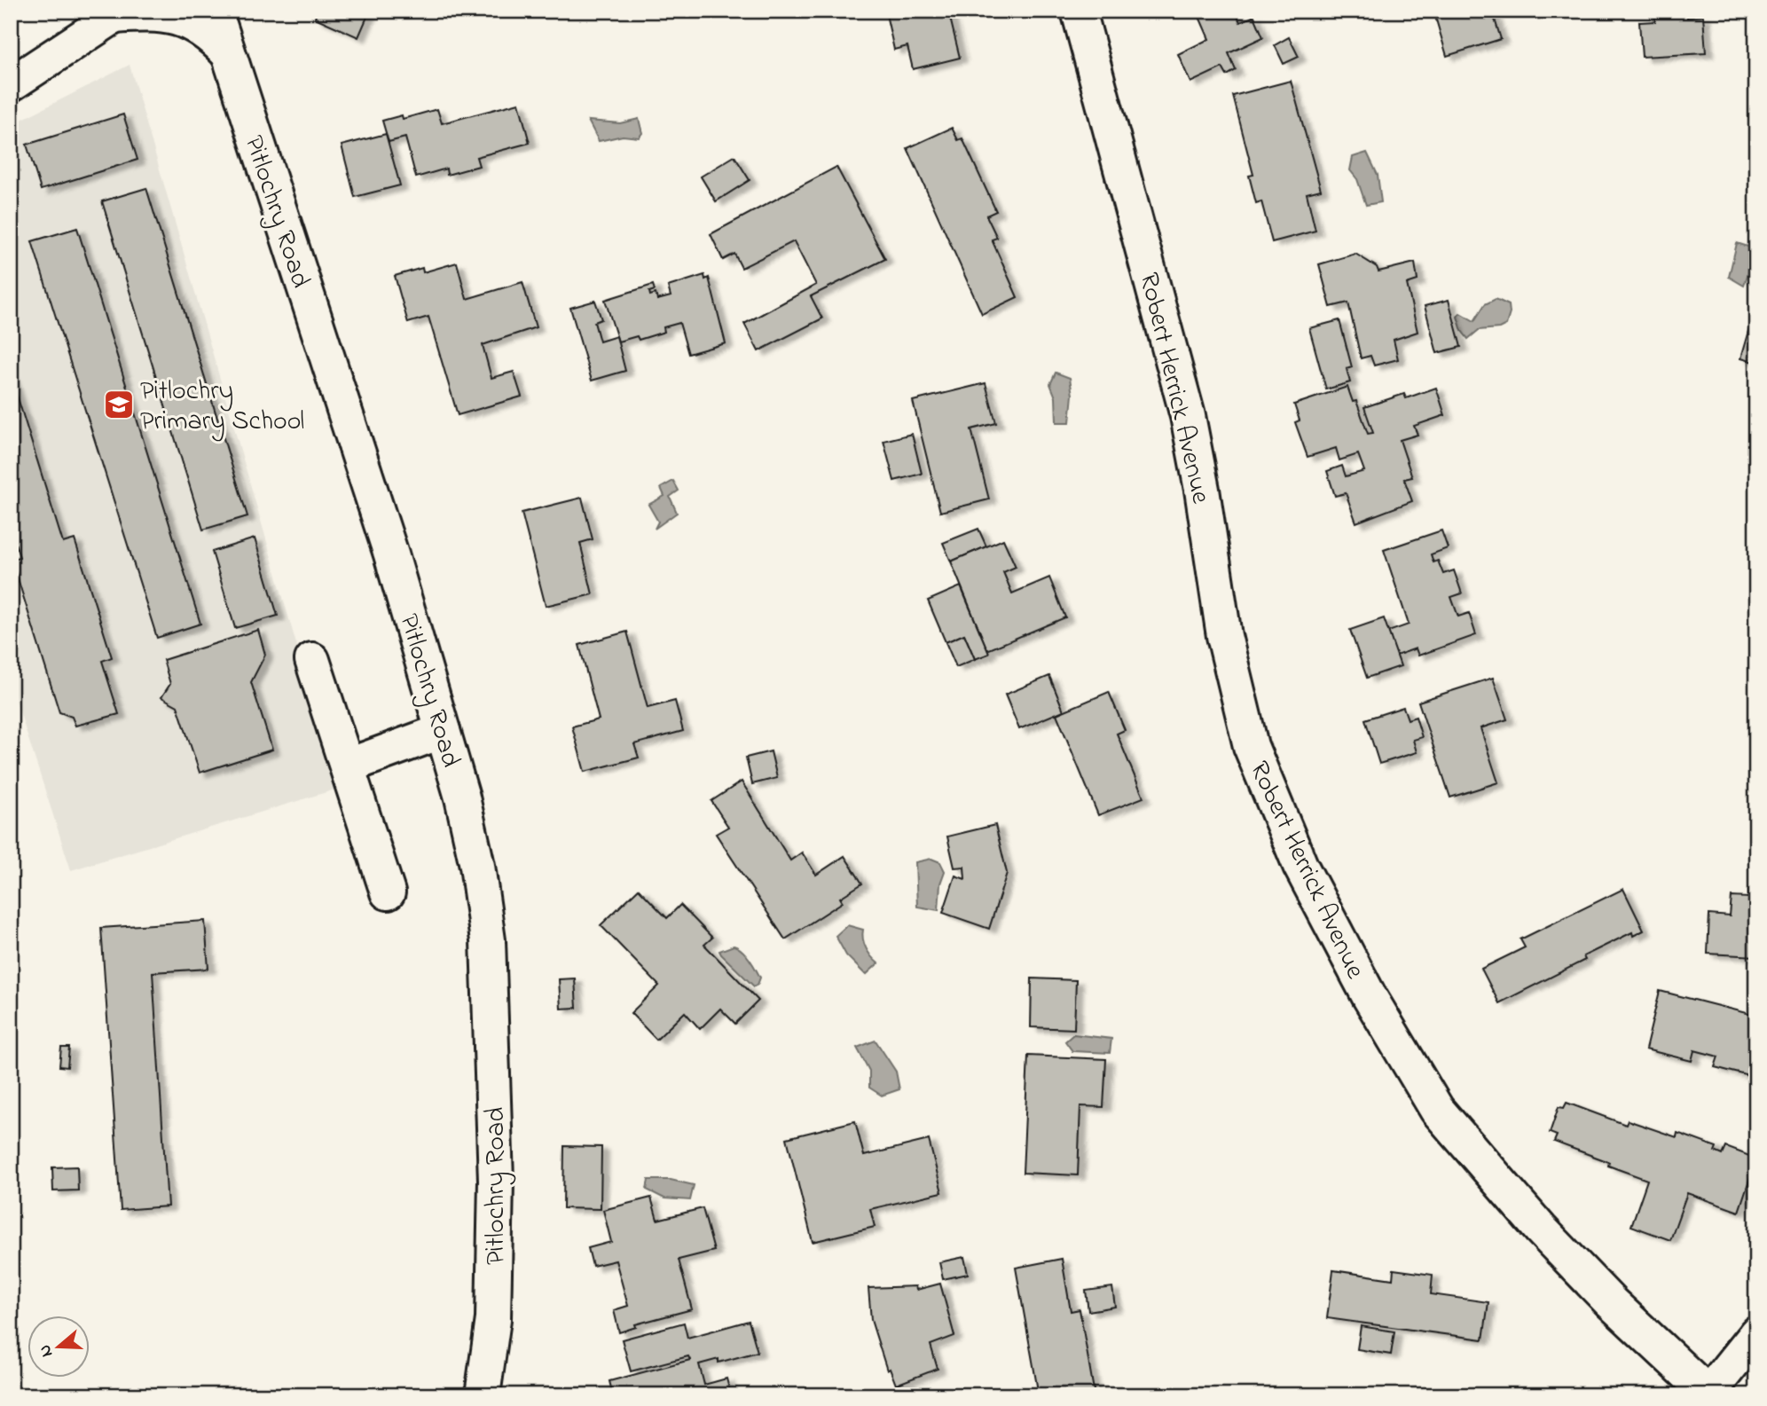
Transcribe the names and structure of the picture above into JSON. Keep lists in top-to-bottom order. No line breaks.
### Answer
{"streets":{"street":["Pitlochry Road","Robert Herrick Avenue"]},"places":{"school or university":["Pitlochry Primary School"]},"north":"left"}
